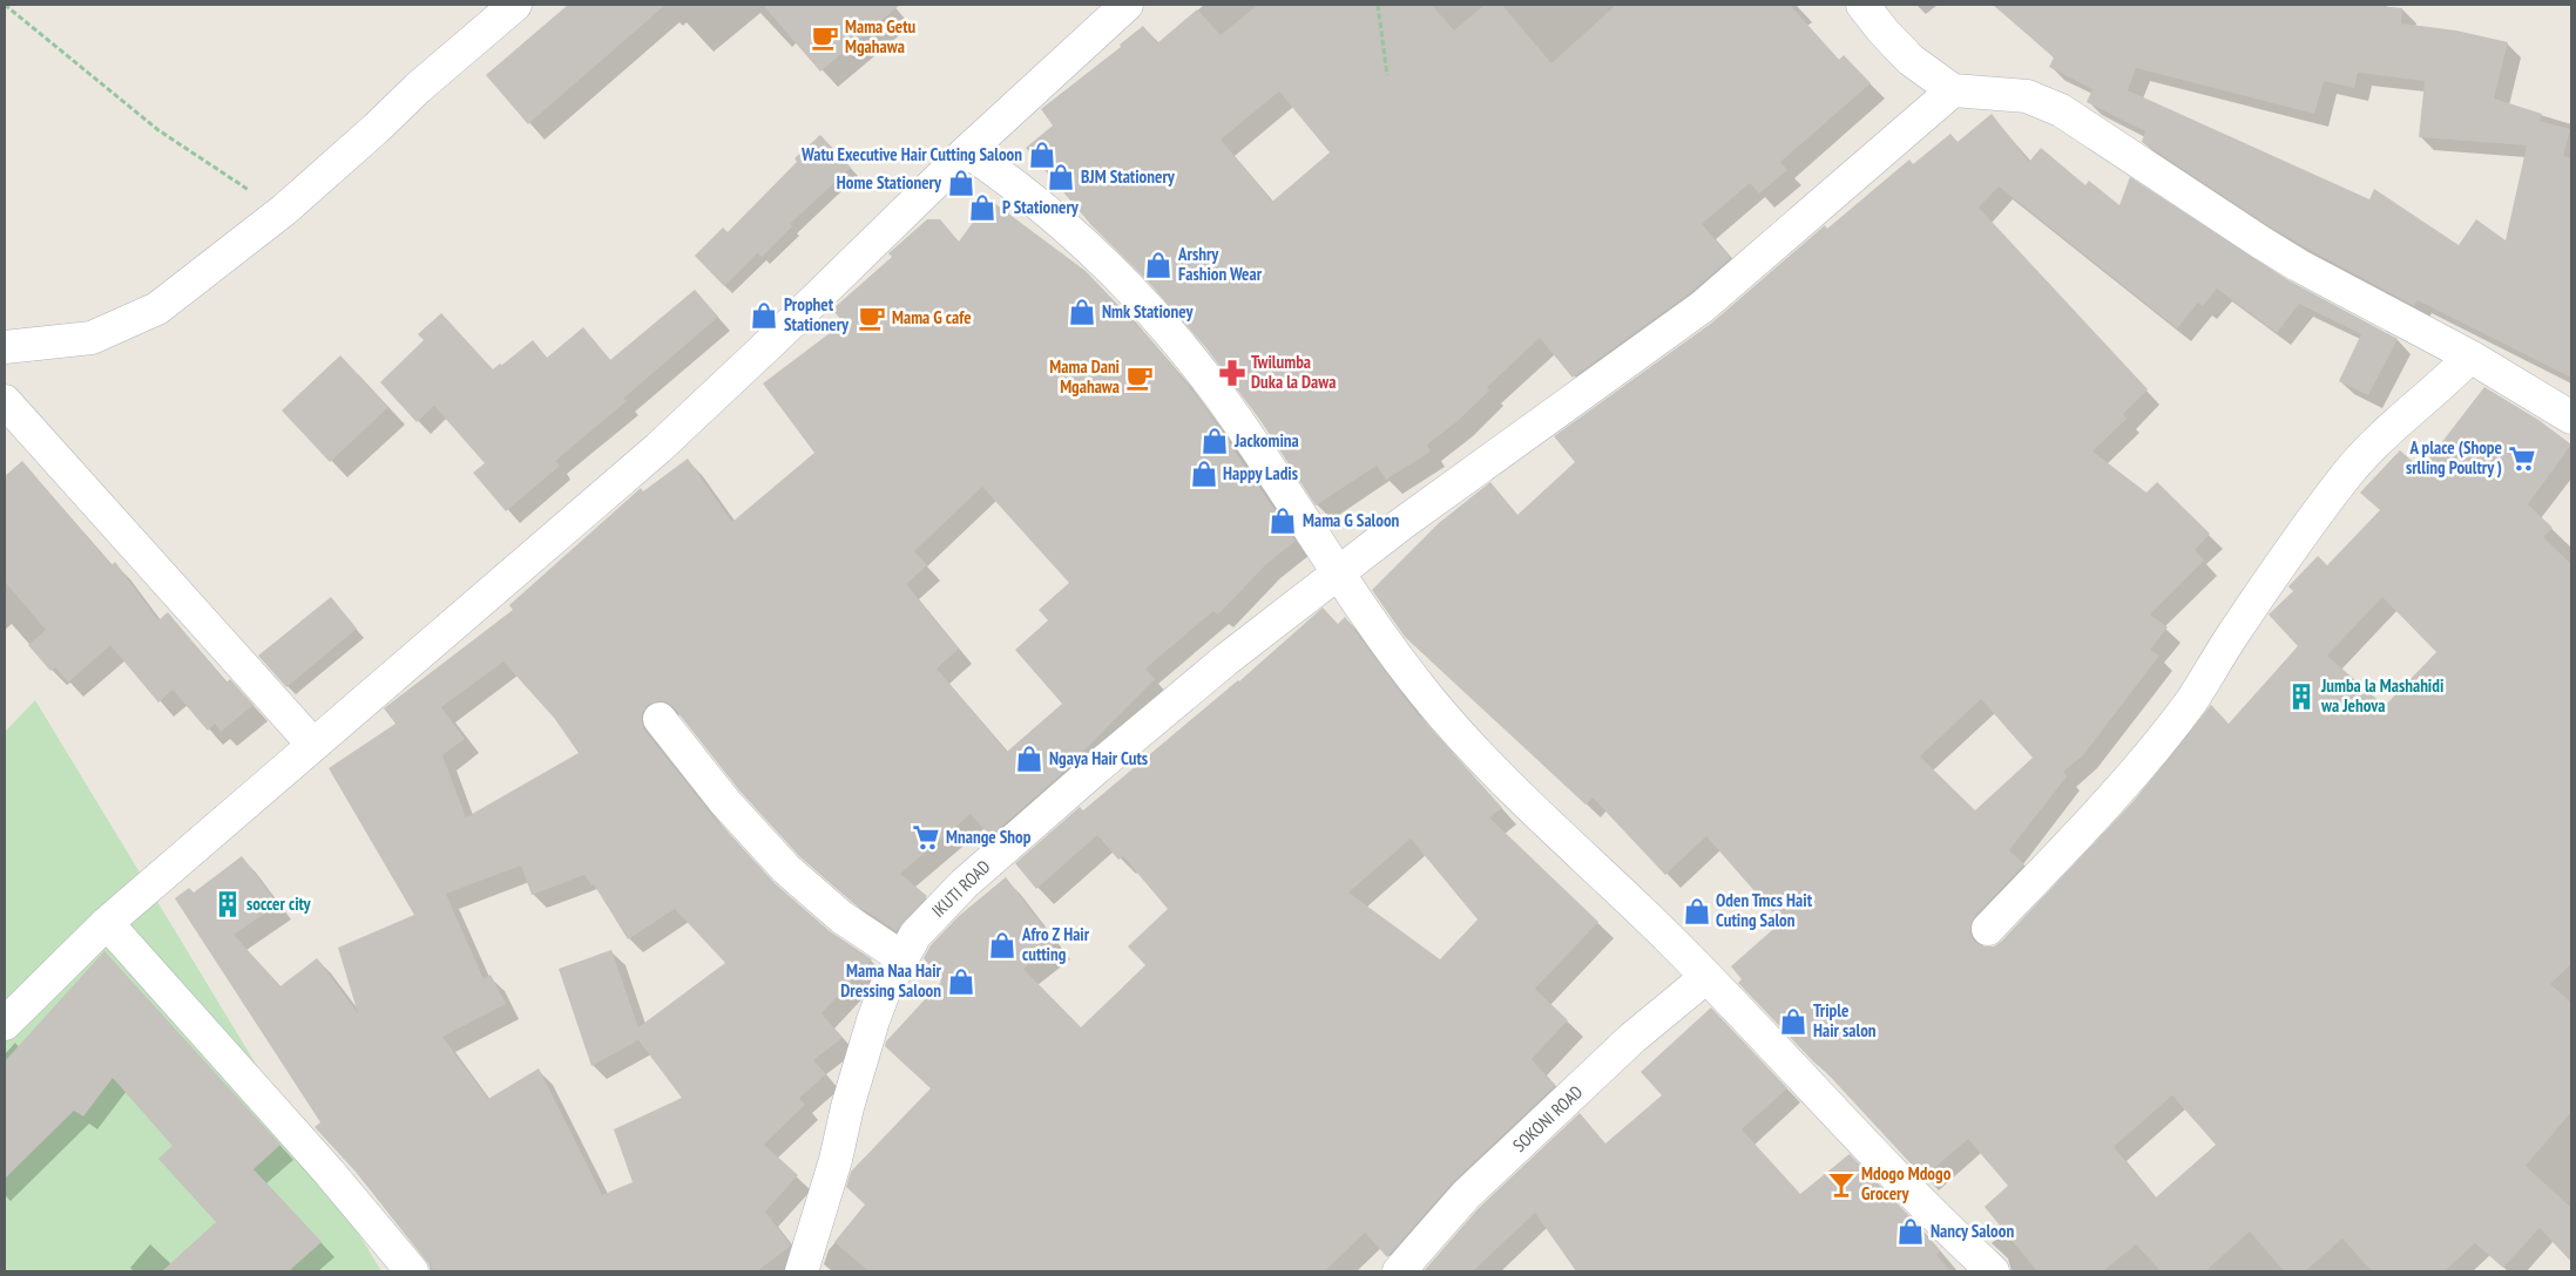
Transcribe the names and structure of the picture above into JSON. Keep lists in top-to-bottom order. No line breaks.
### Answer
{"streets":{"street":["IKUTI ROAD","SOKONI ROAD"]},"places":{"cafe":["Mama Getu Mgahawa","Mama G cafe","Mama Dani Mgahawa"],"shop":["Watu Executive Hair Cutting Saloon","BJM Stationery","Home Stationery","P Stationery","Arshry Fashion Wear","Nmk Stationey","Prophet Stationery","Jackomina","Happy Ladis","Mama G Saloon","Ngaya Hair Cuts","Oden Tmcs Hait Cuting Salon","Afro Z Hair cutting","Mama Naa Hair Dressing Saloon","Triple Hair salon","Nancy Saloon"],"pharmacy":["Twilumba Duka la Dawa"],"supermarket":["A place (Shope srlling Poultry )","Mnange Shop"],"building":["Jumba la Mashahidi wa Jehova","soccer city"],"bar":["Mdogo Mdogo Grocery"]}}
